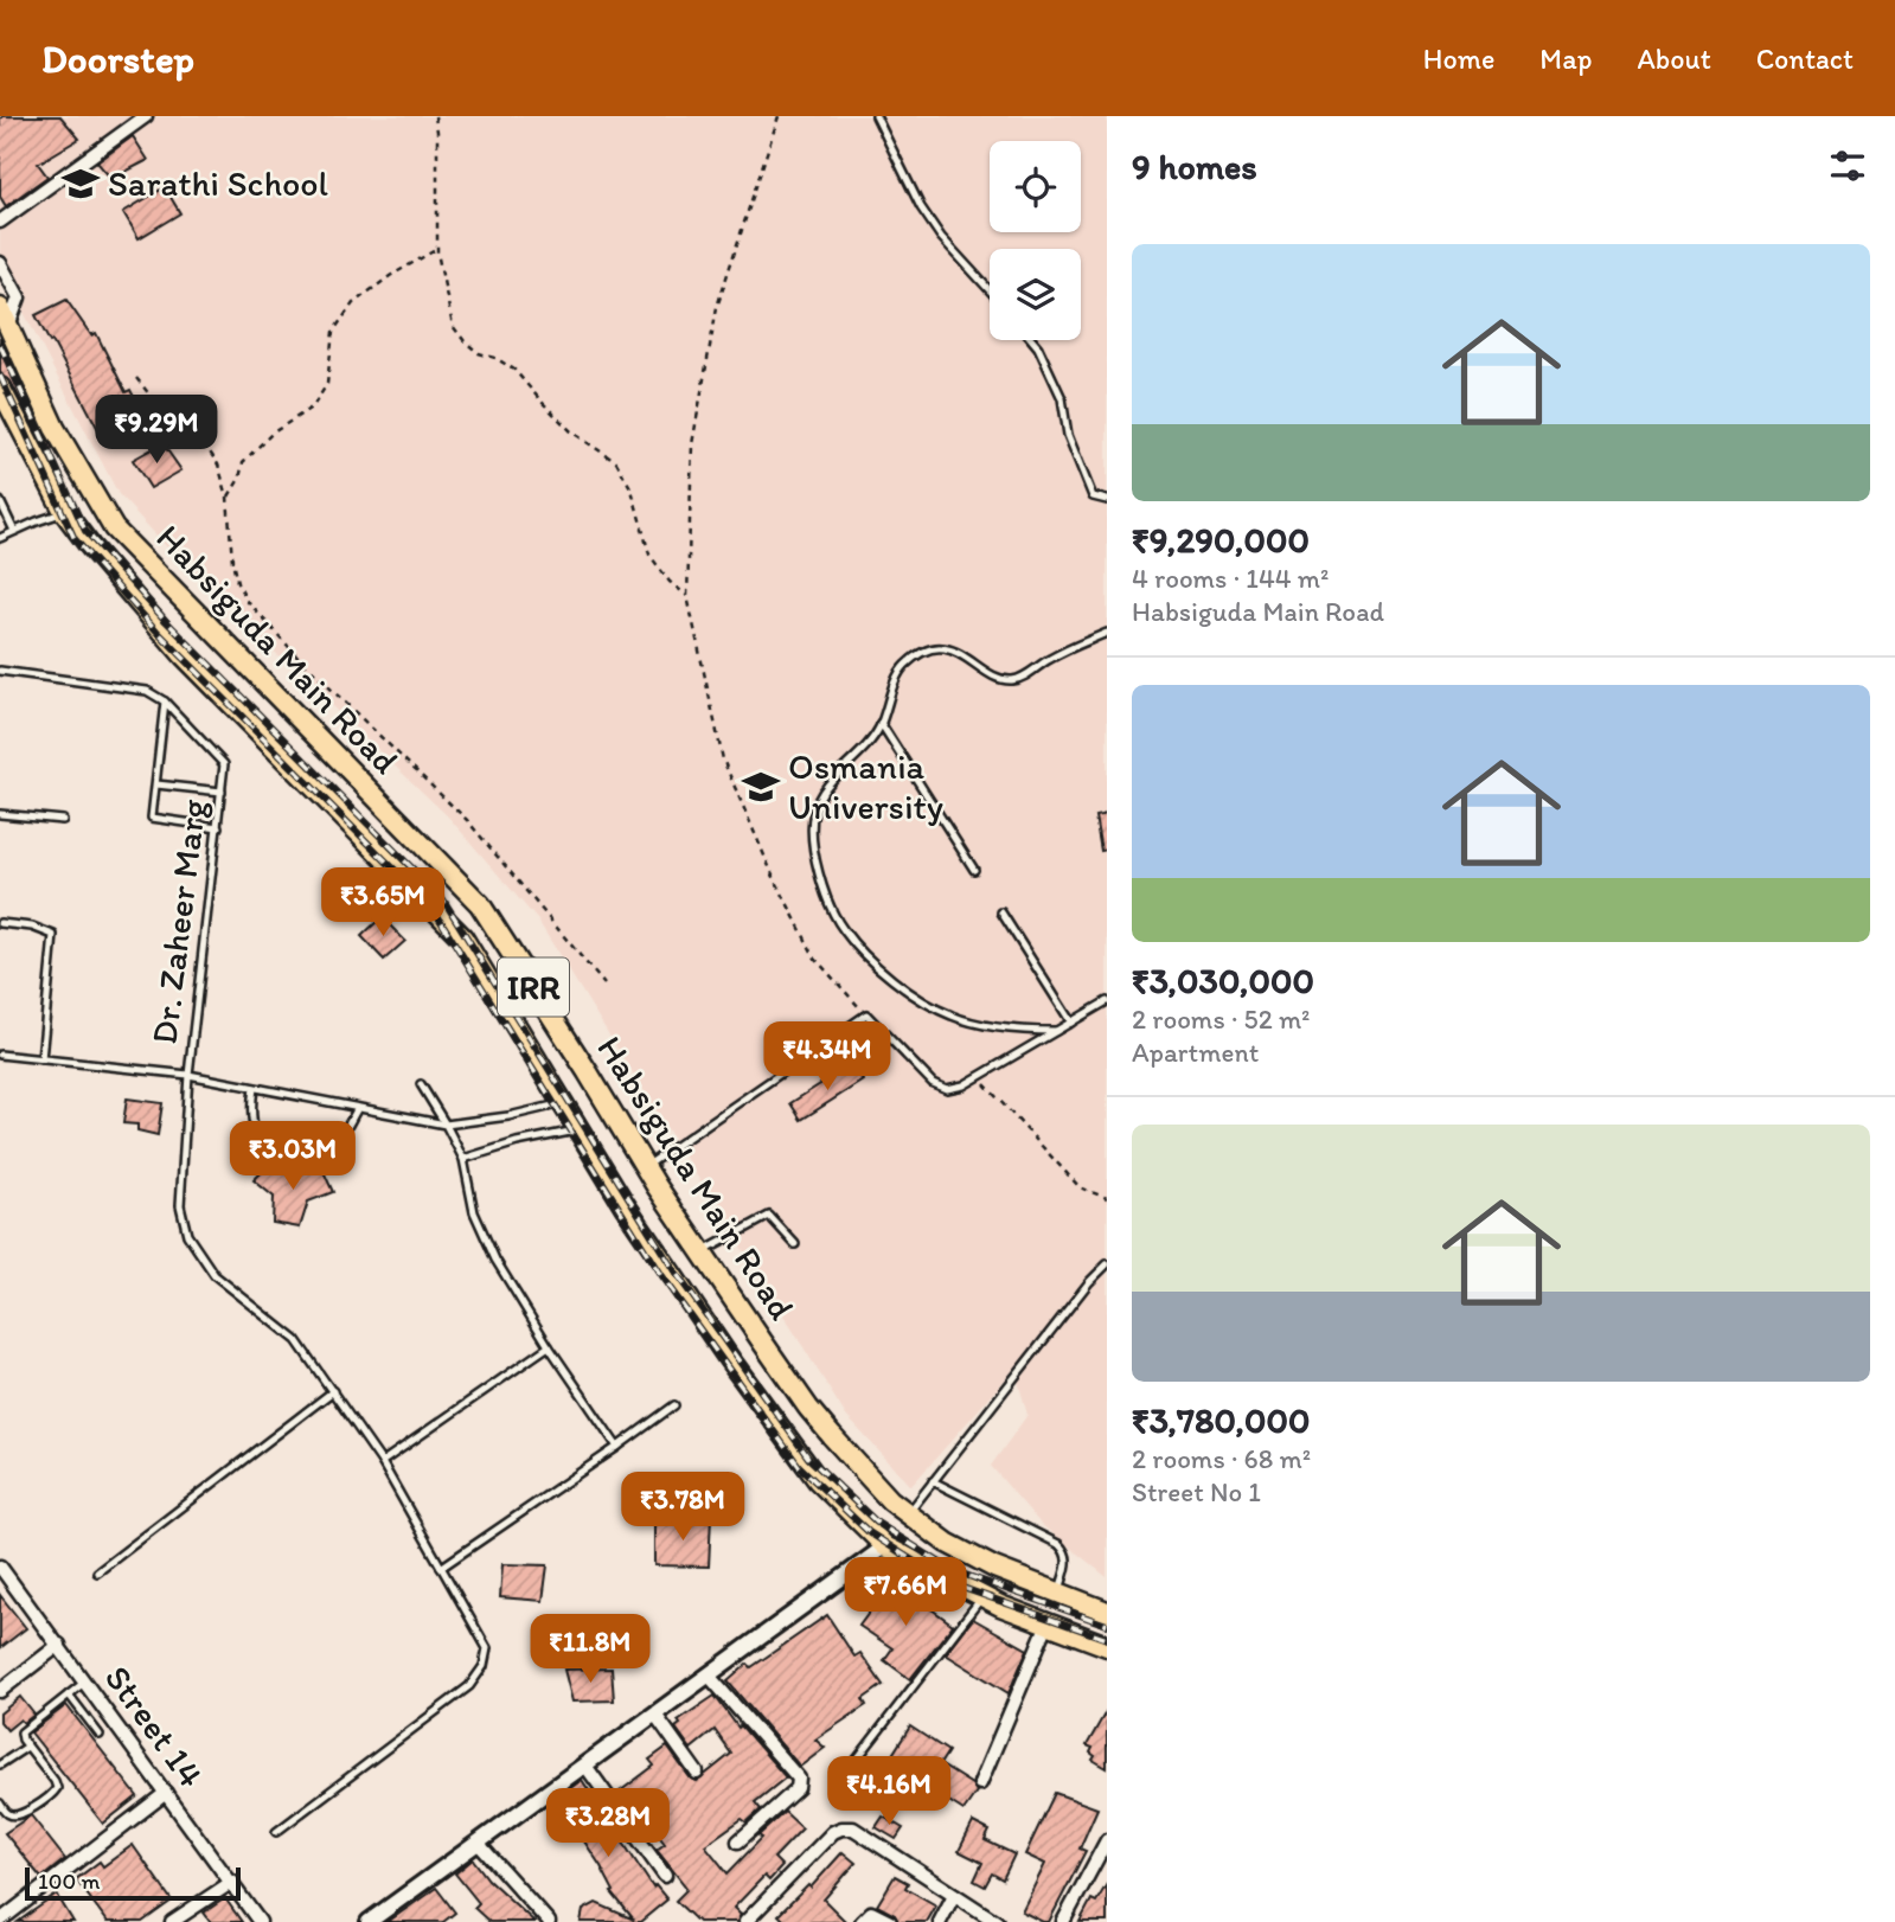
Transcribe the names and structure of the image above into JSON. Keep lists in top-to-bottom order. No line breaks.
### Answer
{"streets":{"main road":["Habsiguda Main Road","IRR"],"street":["Street 14"],"lane":["Dr. Zaheer Marg"]},"crossings":[["Habsiguda Main Road","Dr. Zaheer Marg"]],"places":{"school or university":["Sarathi School","Osmania University"]},"scale_bar":"100 m","page":{"header":"Doorstep","nav":["Home","Map","About","Contact"],"heading":"9 homes","list":[{"name":"₹9,290,000","note":"4 rooms · 144 m² · Habsiguda Main Road"},{"name":"₹3,030,000","note":"2 rooms · 52 m² · Apartment"},{"name":"₹3,780,000","note":"2 rooms · 68 m² · Street No 1"}],"price":["₹9.29M","₹3.65M","₹4.34M","₹3.03M","₹3.78M","₹7.66M","₹11.8M","₹4.16M","₹3.28M"],"scale":"100 m"}}
